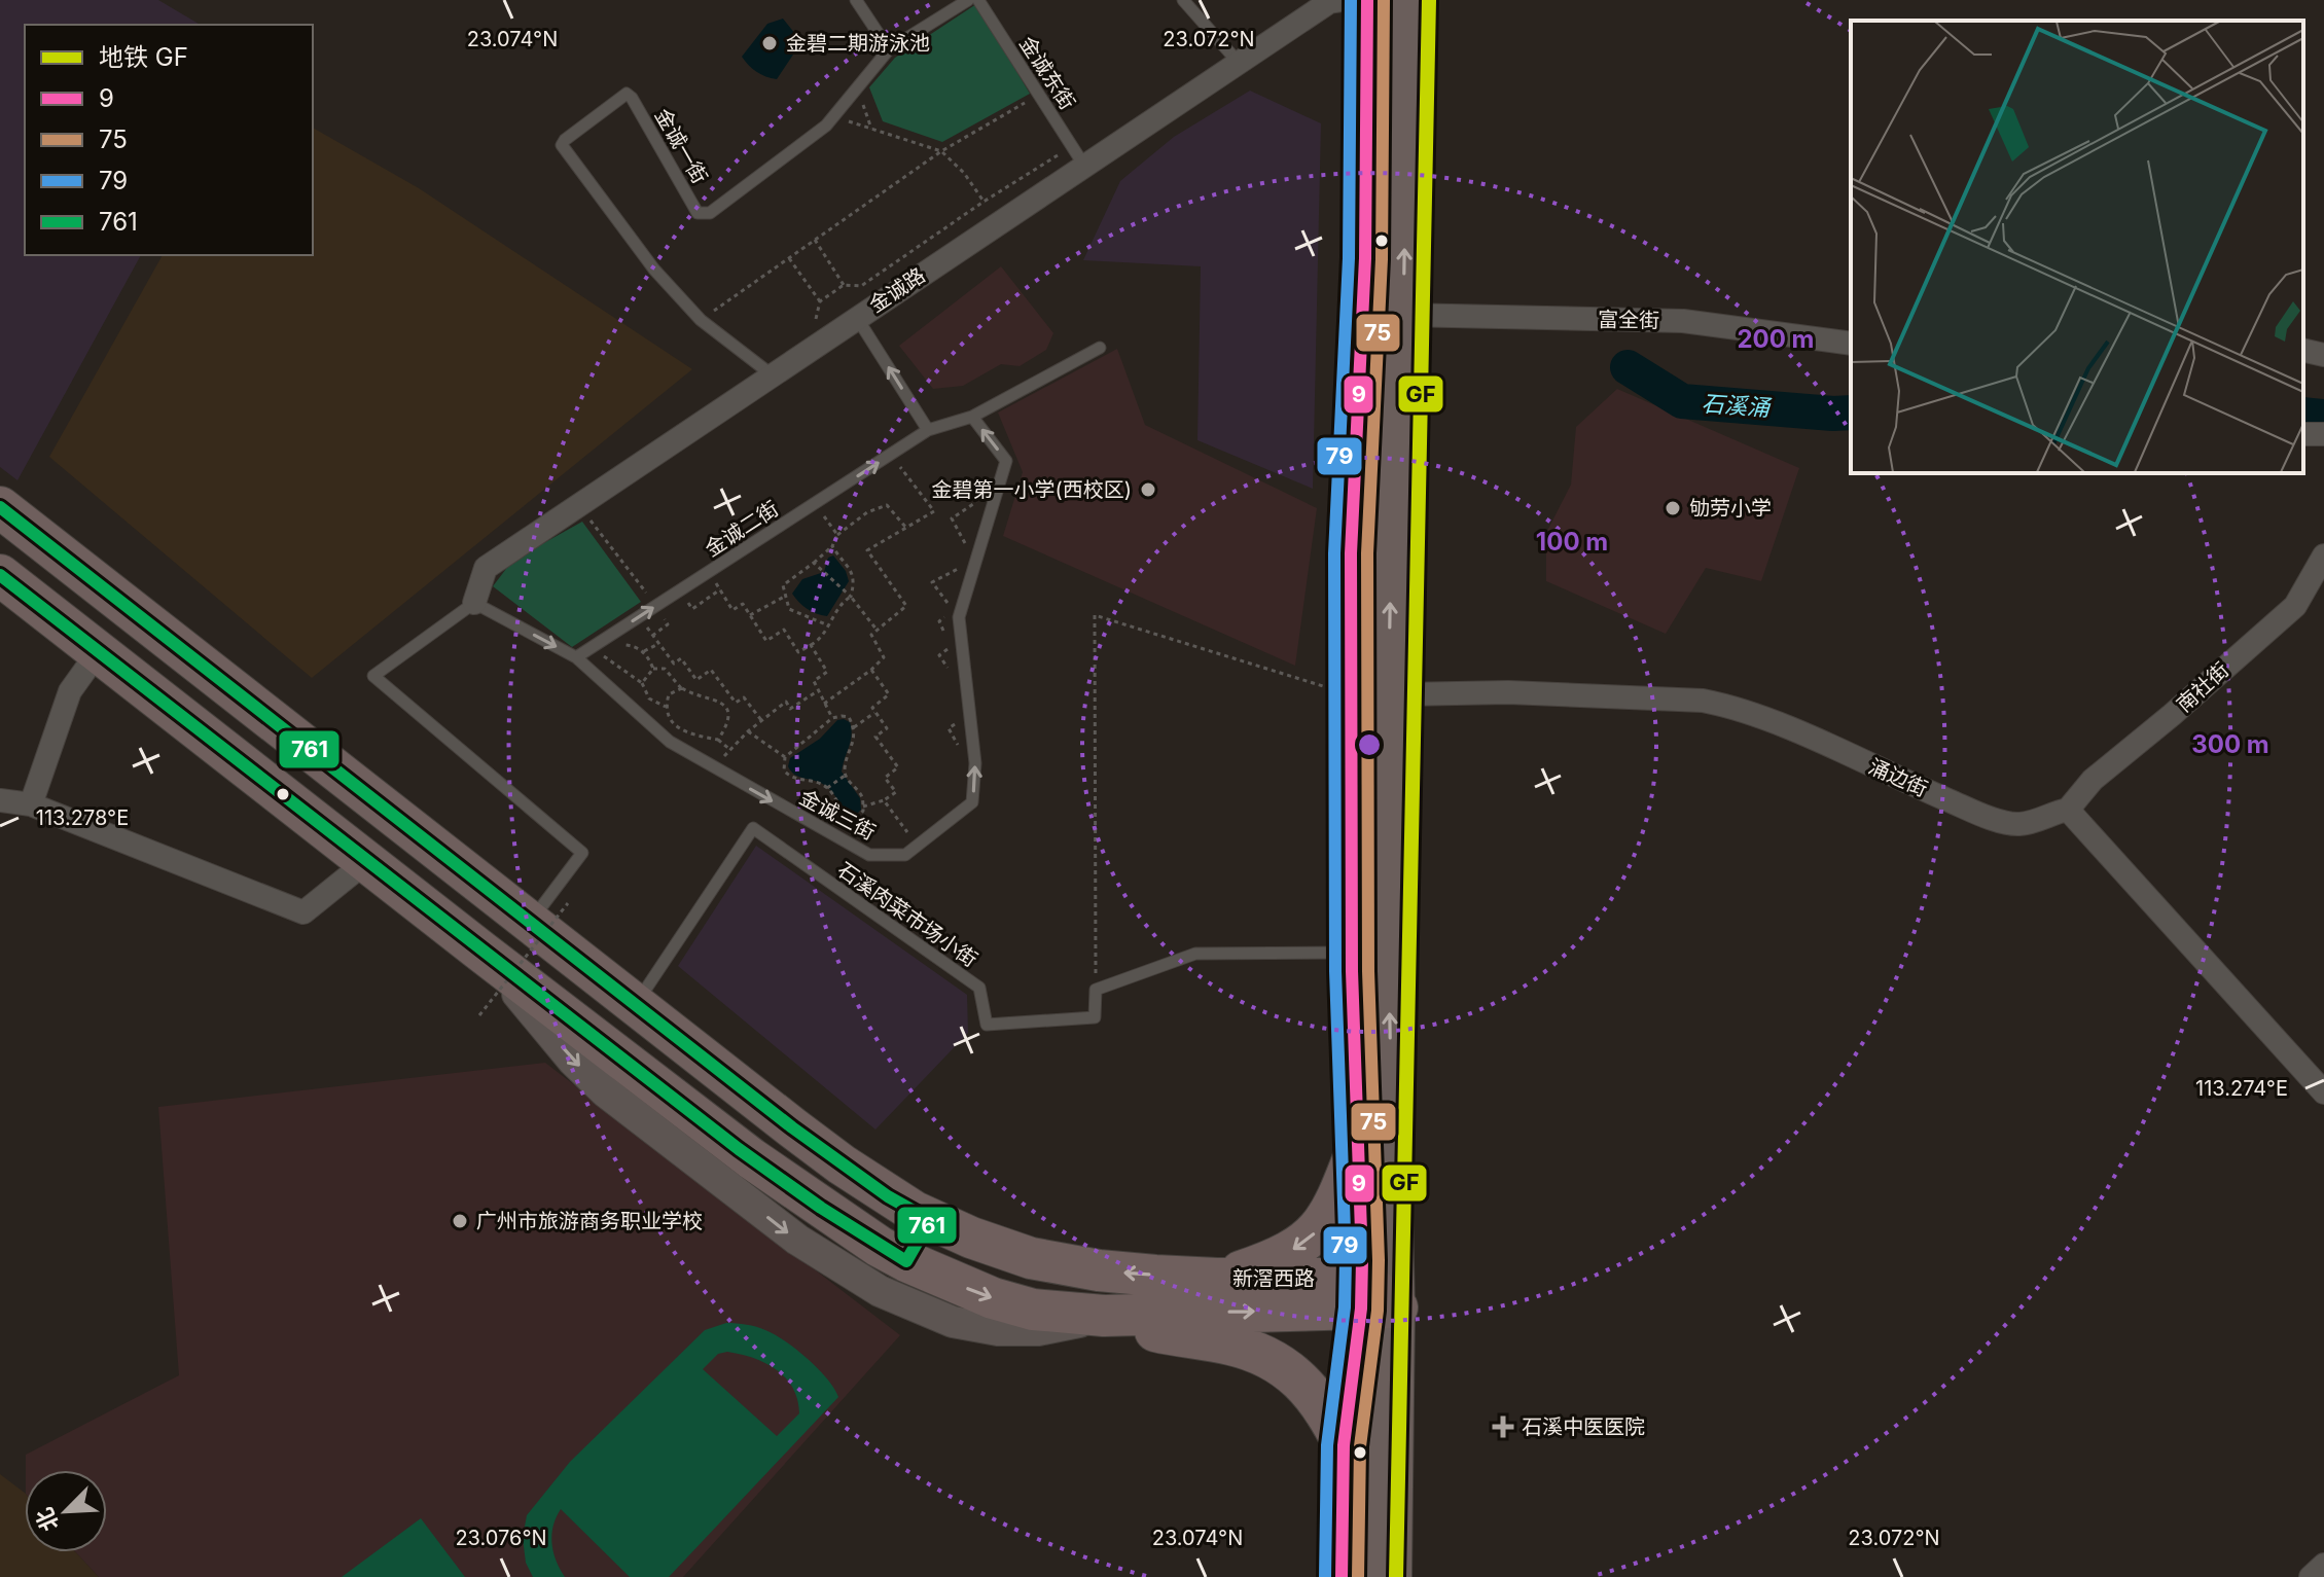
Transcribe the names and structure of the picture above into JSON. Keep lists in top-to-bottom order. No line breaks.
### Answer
{"streets":{"highway":["新滘西路"],"street":["金诚路","富全街","南社街","涌边街"],"lane":["金诚东街","金诚一街","金诚二街","金诚三街","石溪肉菜市场小街"]},"crossings":[["金诚东街","金诚路"],["金诚一街","金诚路"],["金诚路","金诚三街"],["金诚二街","金诚三街"],["南社街","涌边街"],["石溪肉菜市场小街","新滘西路"]],"water":["石溪涌"],"places":{"other":["金碧二期游泳池","金碧第一小学(西校区)","劬劳小学","广州市旅游商务职业学校"],"health":["石溪中医医院"]},"lines":["metro line GF","transit line 9","transit line 75","transit line 79","transit line 761"],"legend":["地铁 GF","9","75","79","761"],"north":"bottom left","coordinates":["23.074°N","23.072°N","113.278°E","113.274°E","23.076°N"],"rings":["200 m","100 m","300 m"]}
